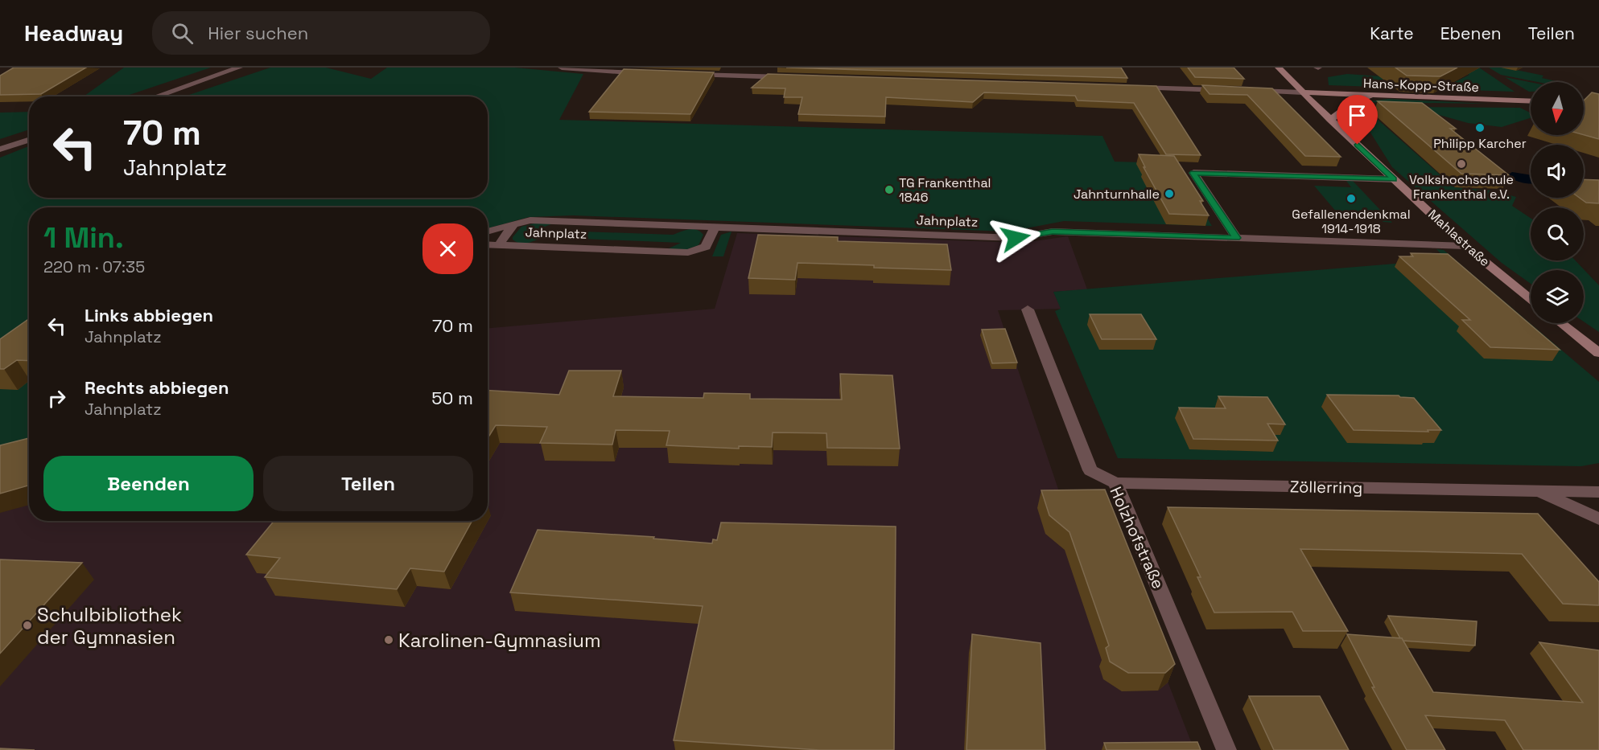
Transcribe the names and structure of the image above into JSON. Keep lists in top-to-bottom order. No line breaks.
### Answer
{"streets":{"main road":["Hans-Kopp-Straße","Mahlastraße"],"street":["Jahnplatz","Zöllerring","Holzhofstraße"]},"crossings":[["Hans-Kopp-Straße","Mahlastraße"],["Jahnplatz","Mahlastraße"],["Zöllerring","Holzhofstraße"]],"places":["Philipp Karcher","Volkshochschule Frankenthal e.V.","TG Frankenthal 1846","Jahnturnhalle","Gefallenendenkmal 1914-1918","Schulbibliothek der Gymnasien","Karolinen-Gymnasium"],"north":"bottom","page":{"header":"Headway","search":"Hier suchen","nav":["Karte","Ebenen","Teilen"],"turn":["70 m","Jahnplatz"],"heading":["1 Min.","220 m · 07:35"],"list":[{"name":"Links abbiegen","note":"Jahnplatz","value":"70 m"},{"name":"Rechts abbiegen","note":"Jahnplatz","value":"50 m"}],"buttons":["Beenden","Teilen"]}}
